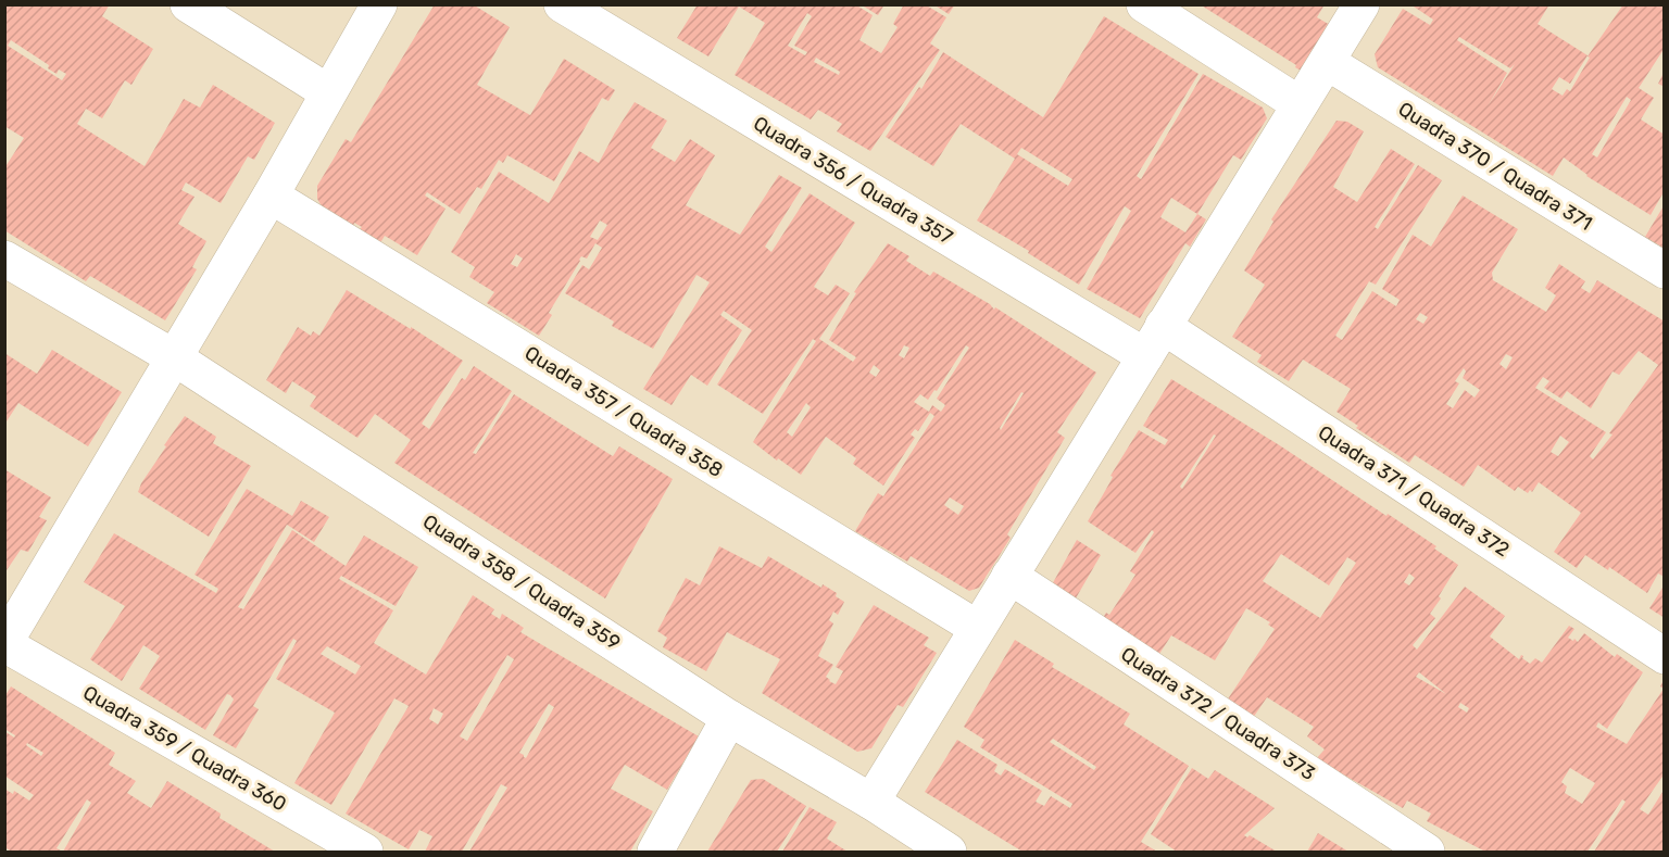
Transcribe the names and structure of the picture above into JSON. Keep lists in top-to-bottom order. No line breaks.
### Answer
{"streets":{"street":["Quadra 370 / Quadra 371","Quadra 356 / Quadra 357","Quadra 357 / Quadra 358","Quadra 371 / Quadra 372","Quadra 358 / Quadra 359","Quadra 372 / Quadra 373","Quadra 359 / Quadra 360"]}}
